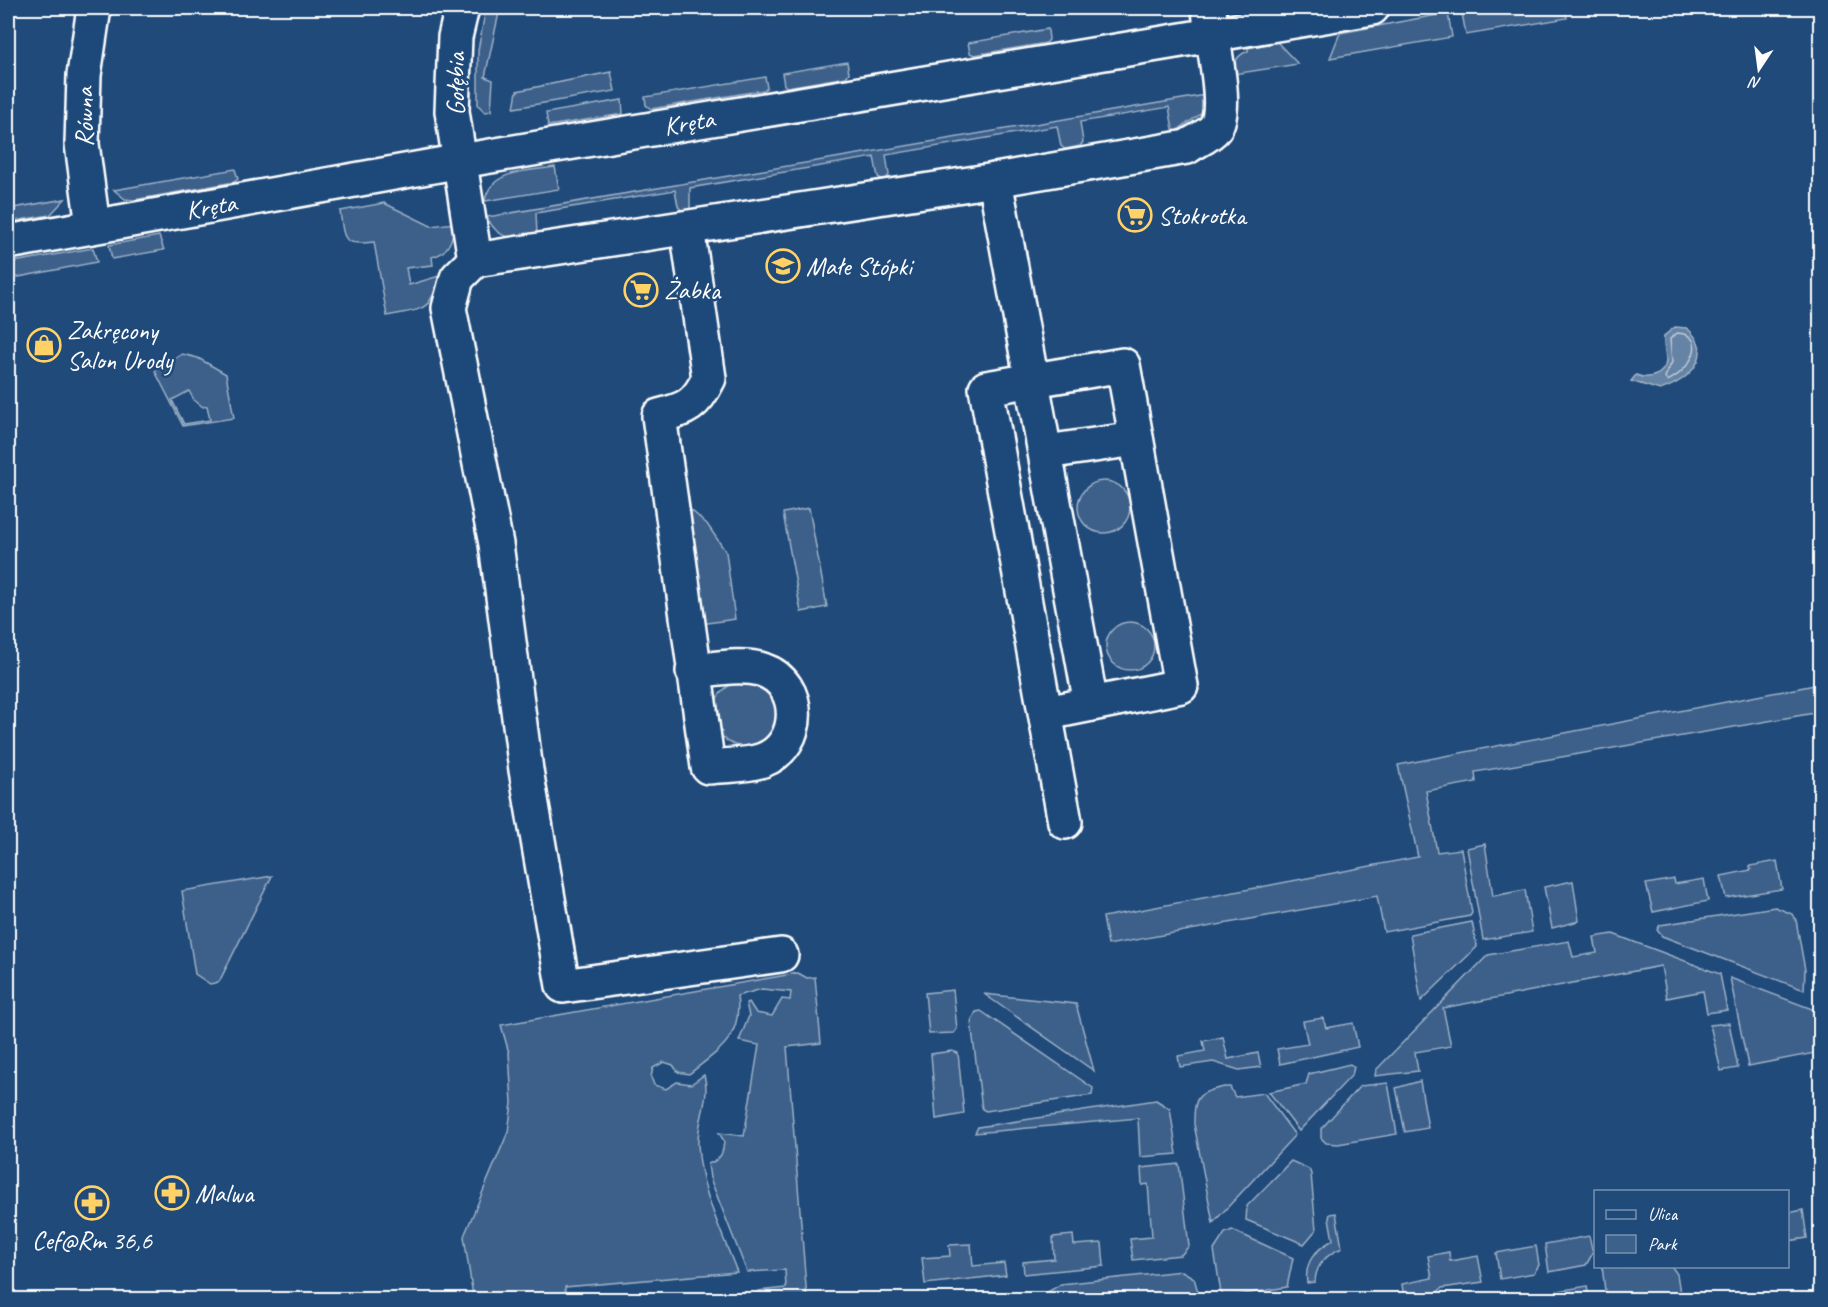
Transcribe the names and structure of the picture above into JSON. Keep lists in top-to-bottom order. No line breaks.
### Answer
{"streets":{"street":["Gołębia","Równa","Kręta"]},"crossings":[["Gołębia","Kręta"],["Równa","Kręta"]],"places":{"supermarket":["Stokrotka","Żabka"],"school or university":["Małe Stópki"],"shop":["Zakręcony Salon Urody"],"pharmacy":["Malwa","Cef@Rm 36,6"]},"legend":["Ulica","Park"],"north":"bottom"}
